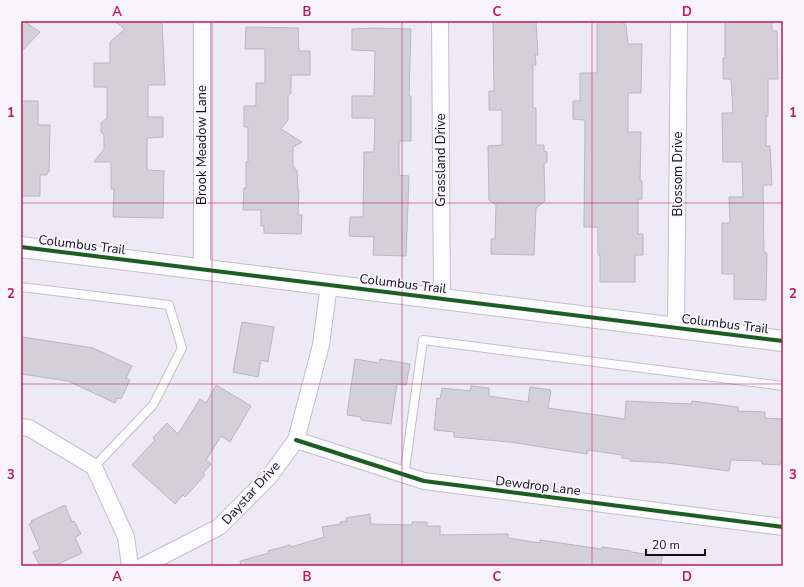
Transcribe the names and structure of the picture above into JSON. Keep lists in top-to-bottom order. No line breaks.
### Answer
{"streets":{"street":["Brook Meadow Lane","Grassland Drive","Blossom Drive","Columbus Trail","Dewdrop Lane","Daystar Drive"]},"crossings":[["Brook Meadow Lane","Columbus Trail"],["Grassland Drive","Columbus Trail"],["Blossom Drive","Columbus Trail"],["Columbus Trail","Daystar Drive"],["Dewdrop Lane","Daystar Drive"]],"scale_bar":"20 m","grid":{"columns":["A","B","C","D"],"rows":["1","2","3"]}}
